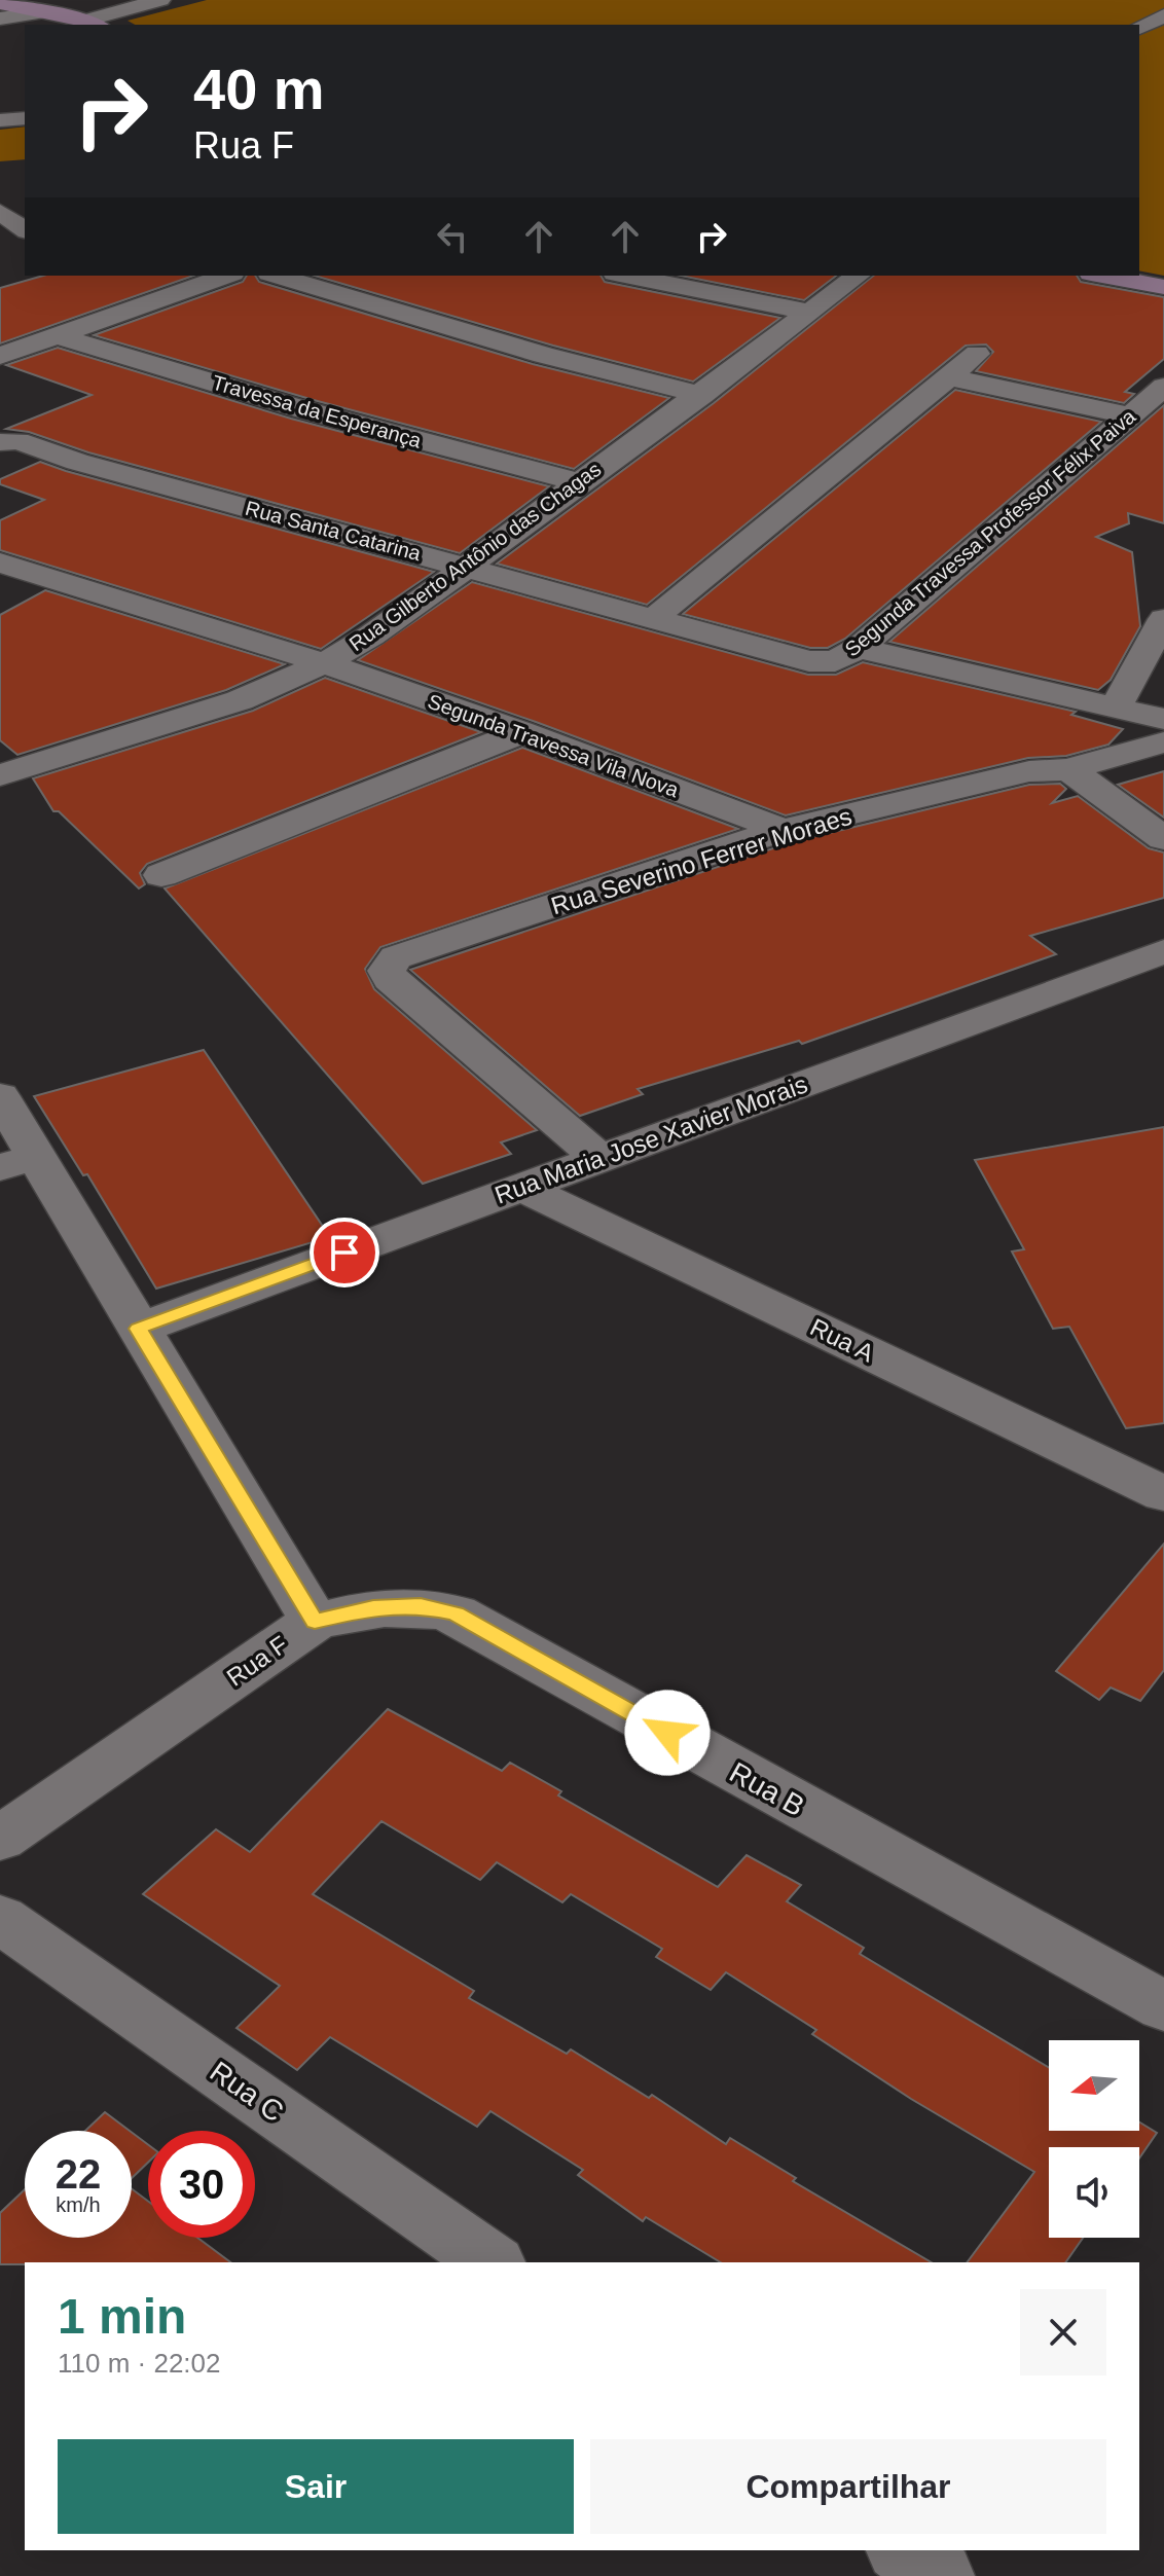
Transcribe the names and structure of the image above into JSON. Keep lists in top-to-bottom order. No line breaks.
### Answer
{"streets":{"street":["Travessa da Esperança","Rua Santa Catarina","Segunda Travessa Professor Félix Paiva","Rua Gilberto Antônio das Chagas","Segunda Travessa Vila Nova","Rua Severino Ferrer Moraes","Rua Maria Jose Xavier Morais","Rua A","Rua F","Rua B","Rua C"]},"crossings":[["Travessa da Esperança","Rua Gilberto Antônio das Chagas"],["Rua Santa Catarina","Segunda Travessa Professor Félix Paiva"],["Rua Santa Catarina","Rua Gilberto Antônio das Chagas"],["Rua Gilberto Antônio das Chagas","Segunda Travessa Vila Nova"],["Segunda Travessa Vila Nova","Rua Severino Ferrer Moraes"],["Rua Severino Ferrer Moraes","Rua Maria Jose Xavier Morais"],["Rua Maria Jose Xavier Morais","Rua A"],["Rua Maria Jose Xavier Morais","Rua F"],["Rua F","Rua B"]],"north":"left","page":{"turn":["40 m","Rua F"],"speed":"22 km/h","limit":"30","heading":["1 min","110 m · 22:02"],"buttons":["Sair","Compartilhar"]}}
